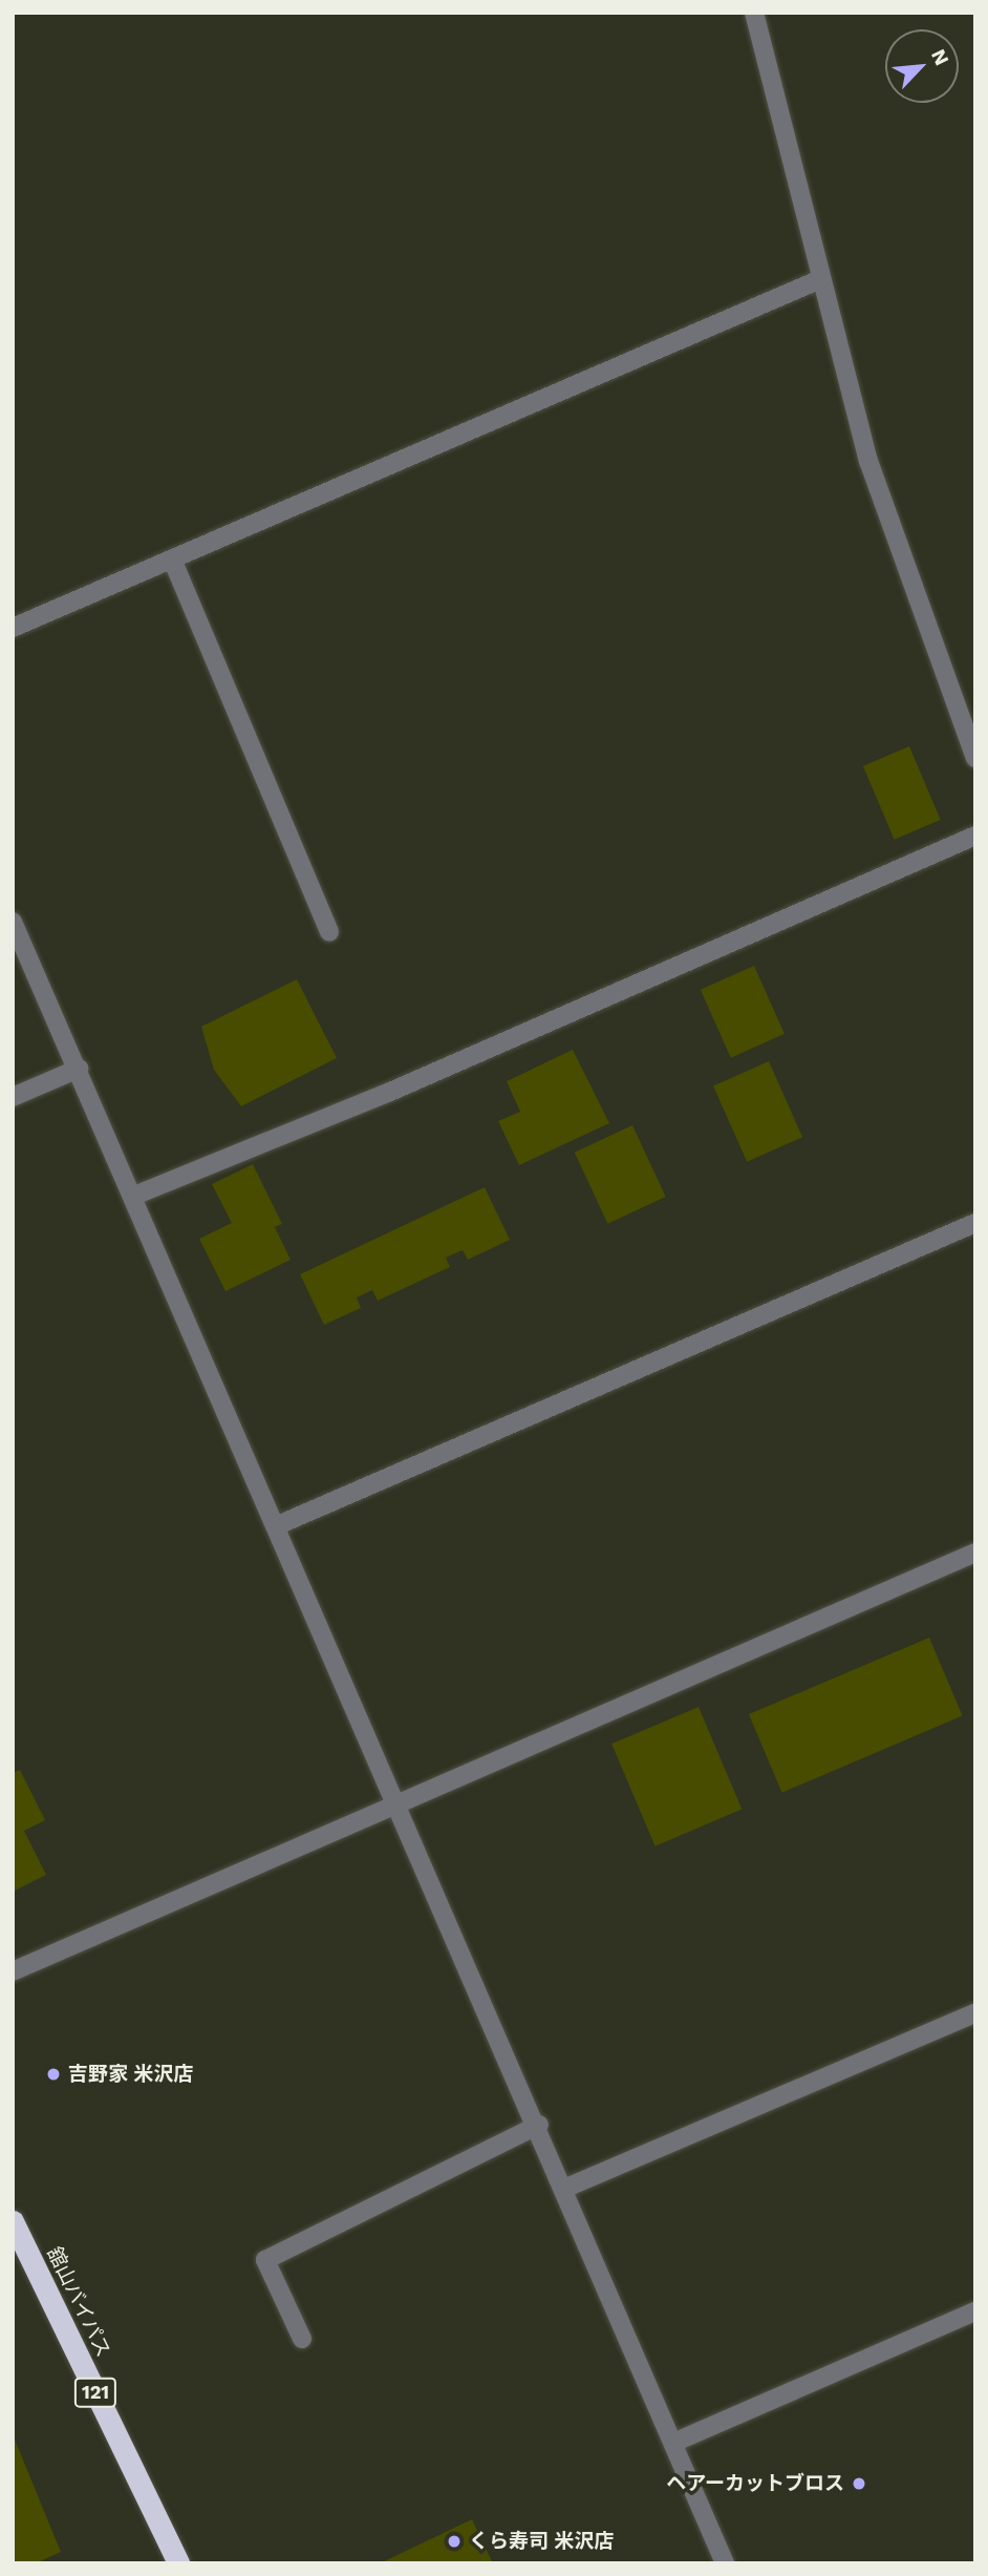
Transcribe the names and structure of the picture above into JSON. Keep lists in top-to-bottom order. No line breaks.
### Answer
{"streets":{"highway":["舘山バイパス","121"]},"places":["吉野家 米沢店","ヘアーカットブロス","くら寿司 米沢店"],"north":"top right"}
